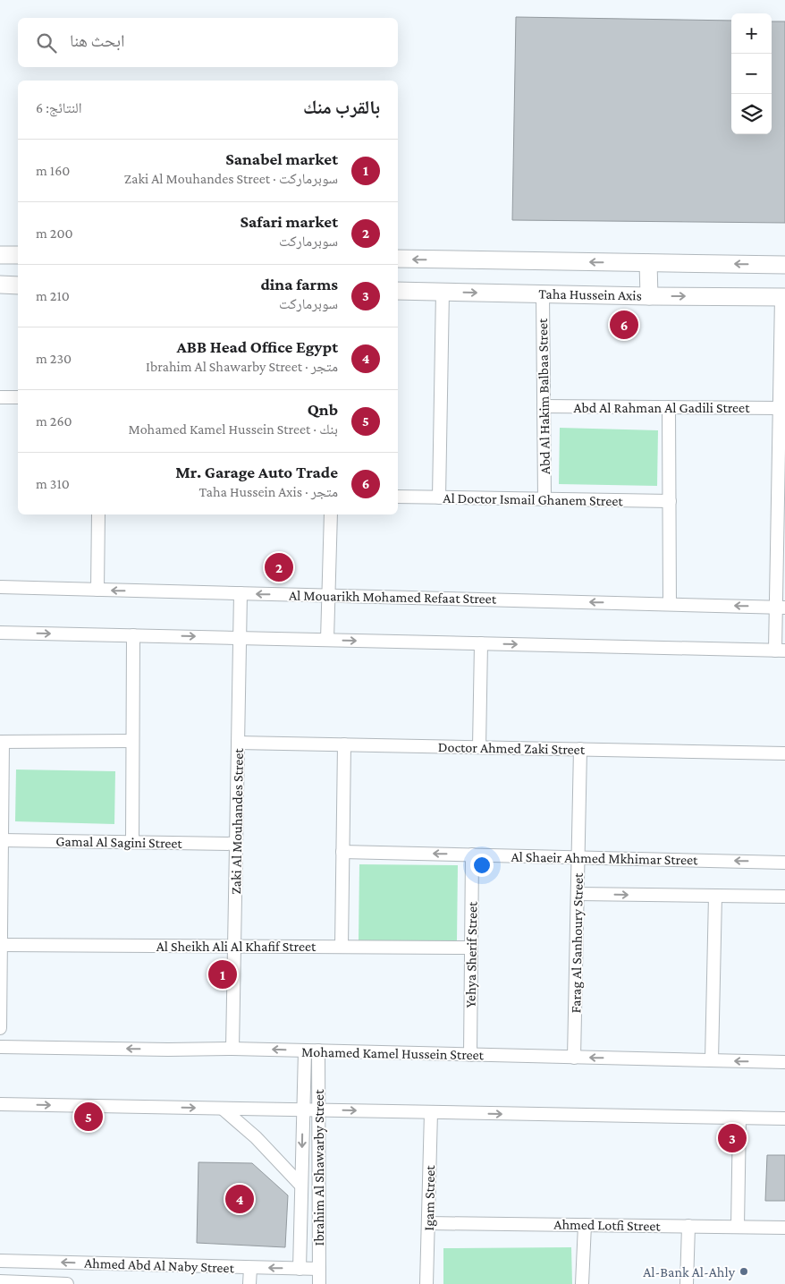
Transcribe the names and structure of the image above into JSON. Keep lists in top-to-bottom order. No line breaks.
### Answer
{"streets":{"street":["Taha Hussein Axis","Abd Al Hakim Balbaa Street","Abd Al Rahman Al Gadili Street","Al Doctor Ismail Ghanem Street","Al Mouarikh Mohamed Refaat Street","Doctor Ahmed Zaki Street","Zaki Al Mouhandes Street","Gamal Al Sagini Street","Al Shaeir Ahmed Mkhimar Street","Farag Al Sanhoury Street","Al Sheikh Ali Al Khafif Street","Yehya Sherif Street","Mohamed Kamel Hussein Street","Ibrahim Al Shawarby Street","Igam Street","Ahmed Lotfi Street","Ahmed Abd Al Naby Street"]},"crossings":[["Taha Hussein Axis","Abd Al Hakim Balbaa Street"],["Abd Al Hakim Balbaa Street","Abd Al Rahman Al Gadili Street"],["Abd Al Hakim Balbaa Street","Al Doctor Ismail Ghanem Street"],["Al Mouarikh Mohamed Refaat Street","Zaki Al Mouhandes Street"],["Doctor Ahmed Zaki Street","Zaki Al Mouhandes Street"],["Doctor Ahmed Zaki Street","Farag Al Sanhoury Street"],["Zaki Al Mouhandes Street","Gamal Al Sagini Street"],["Zaki Al Mouhandes Street","Al Sheikh Ali Al Khafif Street"],["Zaki Al Mouhandes Street","Mohamed Kamel Hussein Street"],["Al Shaeir Ahmed Mkhimar Street","Farag Al Sanhoury Street"],["Al Shaeir Ahmed Mkhimar Street","Yehya Sherif Street"],["Farag Al Sanhoury Street","Mohamed Kamel Hussein Street"],["Al Sheikh Ali Al Khafif Street","Yehya Sherif Street"],["Yehya Sherif Street","Mohamed Kamel Hussein Street"],["Mohamed Kamel Hussein Street","Ibrahim Al Shawarby Street"],["Ibrahim Al Shawarby Street","Ahmed Abd Al Naby Street"],["Igam Street","Ahmed Lotfi Street"]],"one_way":["Ahmed Abd Al Naby Street"],"places":["Al-Bank Al-Ahly"],"page":{"map_buttons":["+","−"],"search":"ابحث هنا","heading":["بالقرب منك","النتائج: 6"],"list":[{"mark":"1","name":"Sanabel market","note":"سوبرماركت · Zaki Al Mouhandes Street","value":"160 m"},{"mark":"2","name":"Safari market","note":"سوبرماركت","value":"200 m"},{"mark":"3","name":"dina farms","note":"سوبرماركت","value":"210 m"},{"mark":"4","name":"ABB Head Office Egypt","note":"متجر · Ibrahim Al Shawarby Street","value":"230 m"},{"mark":"5","name":"Qnb","note":"بنك · Mohamed Kamel Hussein Street","value":"260 m"},{"mark":"6","name":"Mr. Garage Auto Trade","note":"متجر · Taha Hussein Axis","value":"310 m"}],"pins":["6","2","1","5","3","4"]}}
